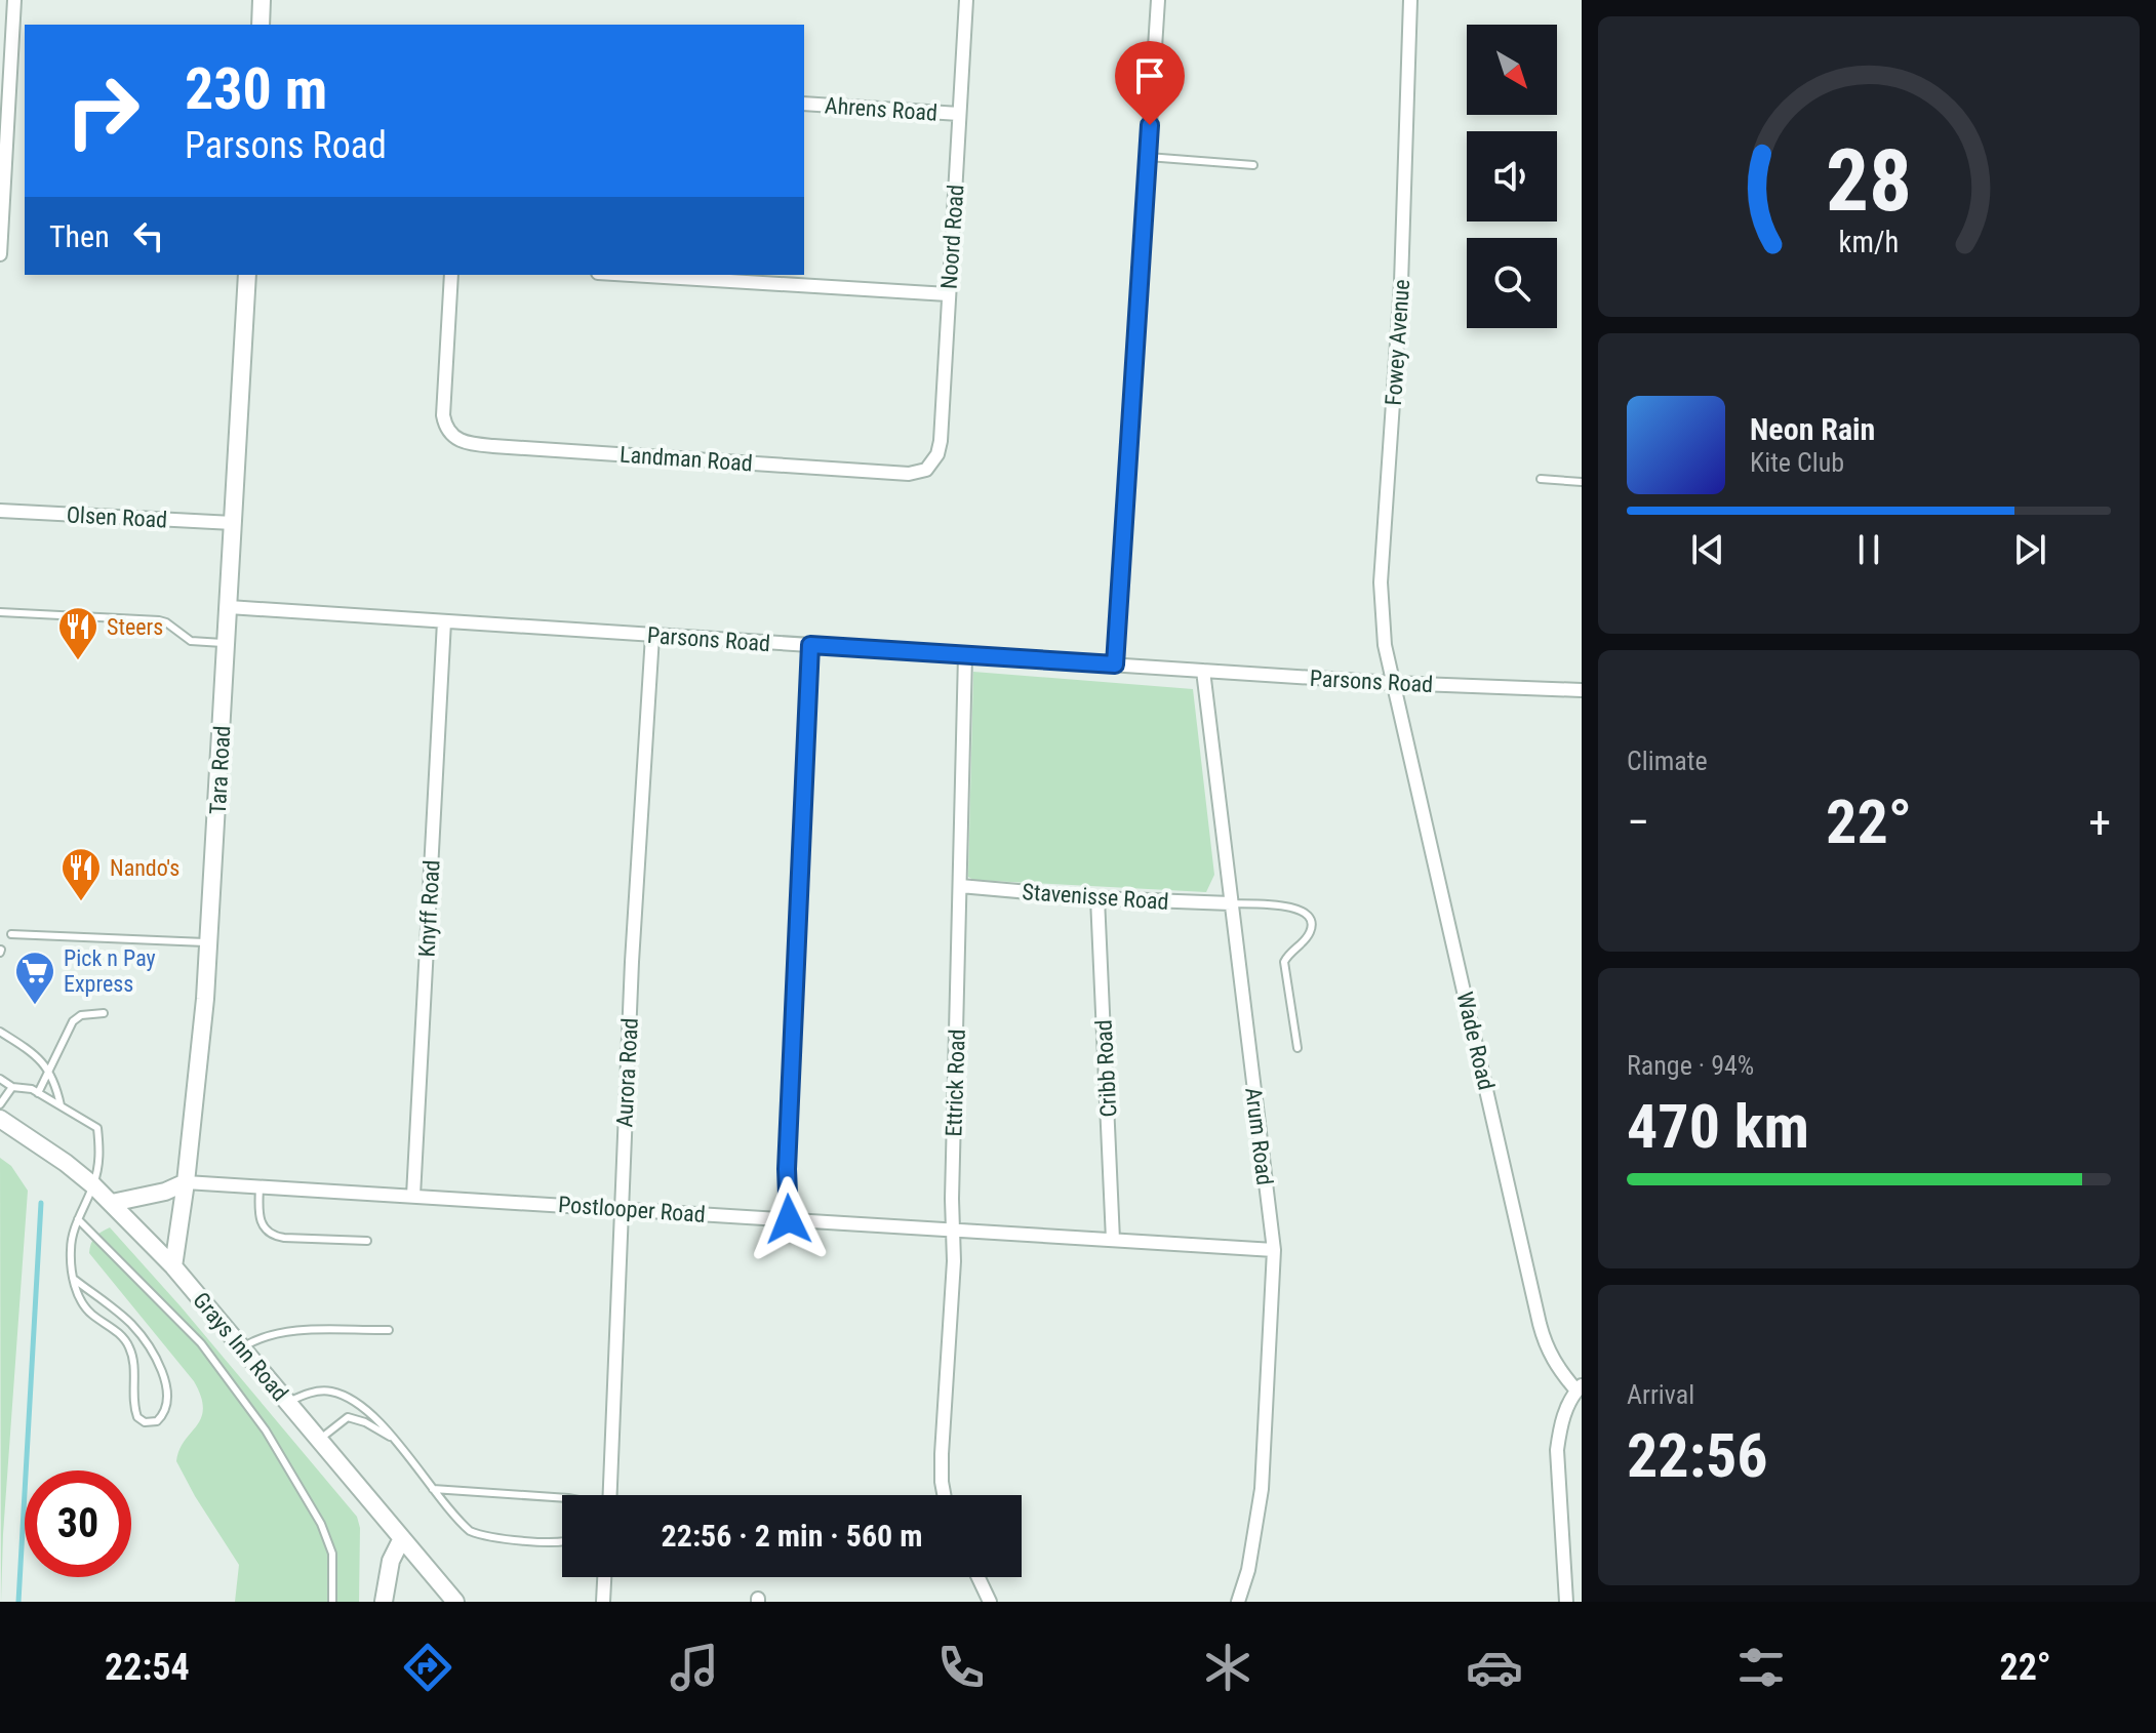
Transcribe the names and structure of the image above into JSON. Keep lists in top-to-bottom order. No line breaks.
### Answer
{"streets":{"street":["Ahrens Road","Noord Road","Fowey Avenue","Landman Road","Olsen Road","Parsons Road","Tara Road","Stavenisse Road","Knyff Road","Wade Road","Cribb Road","Aurora Road","Ettrick Road","Arum Road","Postlooper Road","Grays Inn Road"]},"crossings":[["Ahrens Road","Noord Road"],["Noord Road","Landman Road"],["Fowey Avenue","Parsons Road"],["Fowey Avenue","Wade Road"],["Olsen Road","Tara Road"],["Parsons Road","Tara Road"],["Parsons Road","Knyff Road"],["Parsons Road","Wade Road"],["Parsons Road","Aurora Road"],["Parsons Road","Ettrick Road"],["Parsons Road","Arum Road"],["Tara Road","Postlooper Road"],["Tara Road","Grays Inn Road"],["Stavenisse Road","Cribb Road"],["Stavenisse Road","Ettrick Road"],["Stavenisse Road","Arum Road"],["Knyff Road","Postlooper Road"],["Cribb Road","Postlooper Road"],["Aurora Road","Postlooper Road"],["Ettrick Road","Postlooper Road"],["Arum Road","Postlooper Road"]],"places":{"restaurant":["Steers","Nando's"],"supermarket":["Pick n Pay Express"]},"north":"bottom right","page":{"turn":["230 m","Parsons Road"],"then":"Then","song":["Neon Rain","Kite Club"],"tile":["Climate",["Range · 94%","470 km"],["Arrival","22:56"]],"heat":["−","22°","+"],"limit":"30","trip":"22:56 · 2 min · 560 m","tabs":["22:54","22°"],"gauge":["28","km/h"]}}
